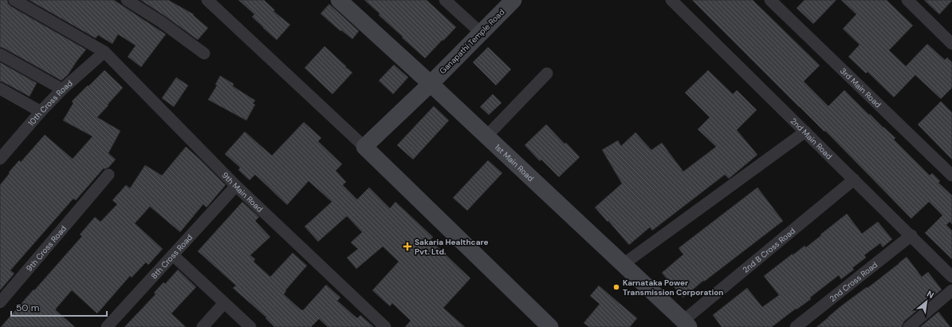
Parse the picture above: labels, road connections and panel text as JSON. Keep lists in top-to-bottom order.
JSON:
{
  "streets": {
    "street": [
      "Ganapathi Temple Road",
      "3rd Main Road",
      "10th Cross Road",
      "2nd Main Road",
      "1st Main Road",
      "9th Main Road",
      "9th Cross Road",
      "2nd B Cross Road",
      "8th Cross Road",
      "2nd Cross Road"
    ]
  },
  "crossings": [
    ["Ganapathi Temple Road", "1st Main Road"],
    ["10th Cross Road", "9th Main Road"],
    ["2nd Main Road", "2nd B Cross Road"],
    ["2nd Main Road", "2nd Cross Road"],
    ["1st Main Road", "2nd B Cross Road"],
    ["9th Main Road", "8th Cross Road"]
  ],
  "places": {
    "health": ["Sakaria Healthcare Pvt. Ltd."],
    "other": ["Karnataka Power Transmission Corporation"]
  },
  "scale_bar": "50 m",
  "north": "top right"
}
